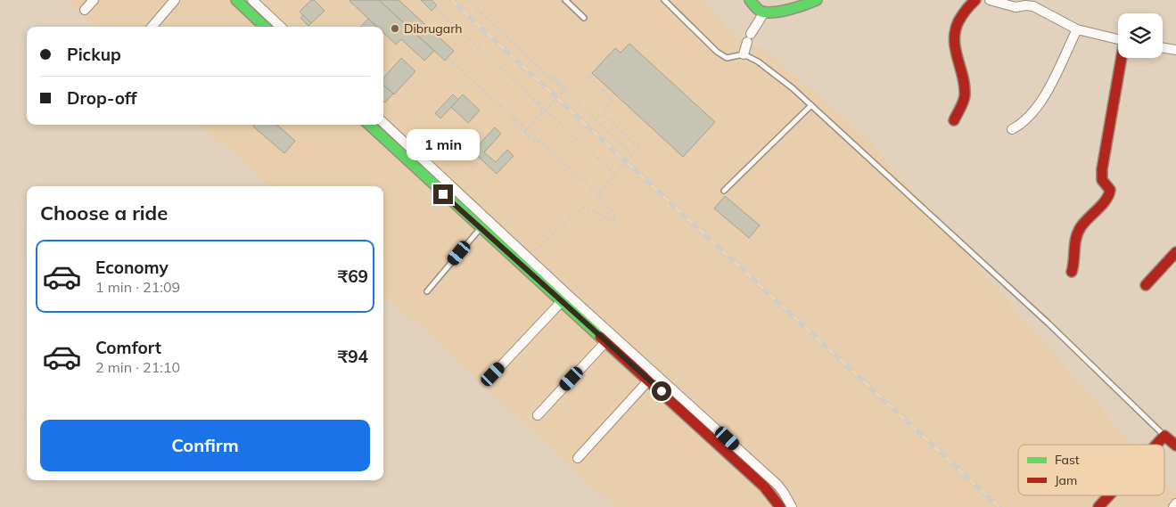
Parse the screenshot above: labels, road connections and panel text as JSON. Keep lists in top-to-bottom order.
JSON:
{
  "places": ["Dibrugarh"],
  "legend": ["Fast", "Jam"],
  "page": {
    "banner": ["Pickup", "Drop-off"],
    "bubble": "1 min",
    "heading": "Choose a ride",
    "list": [
      {
        "name": "Economy",
        "note": "1 min · 21:09",
        "value": "₹69"
      },
      {
        "name": "Comfort",
        "note": "2 min · 21:10",
        "value": "₹94"
      }
    ],
    "buttons": "Confirm"
  }
}
